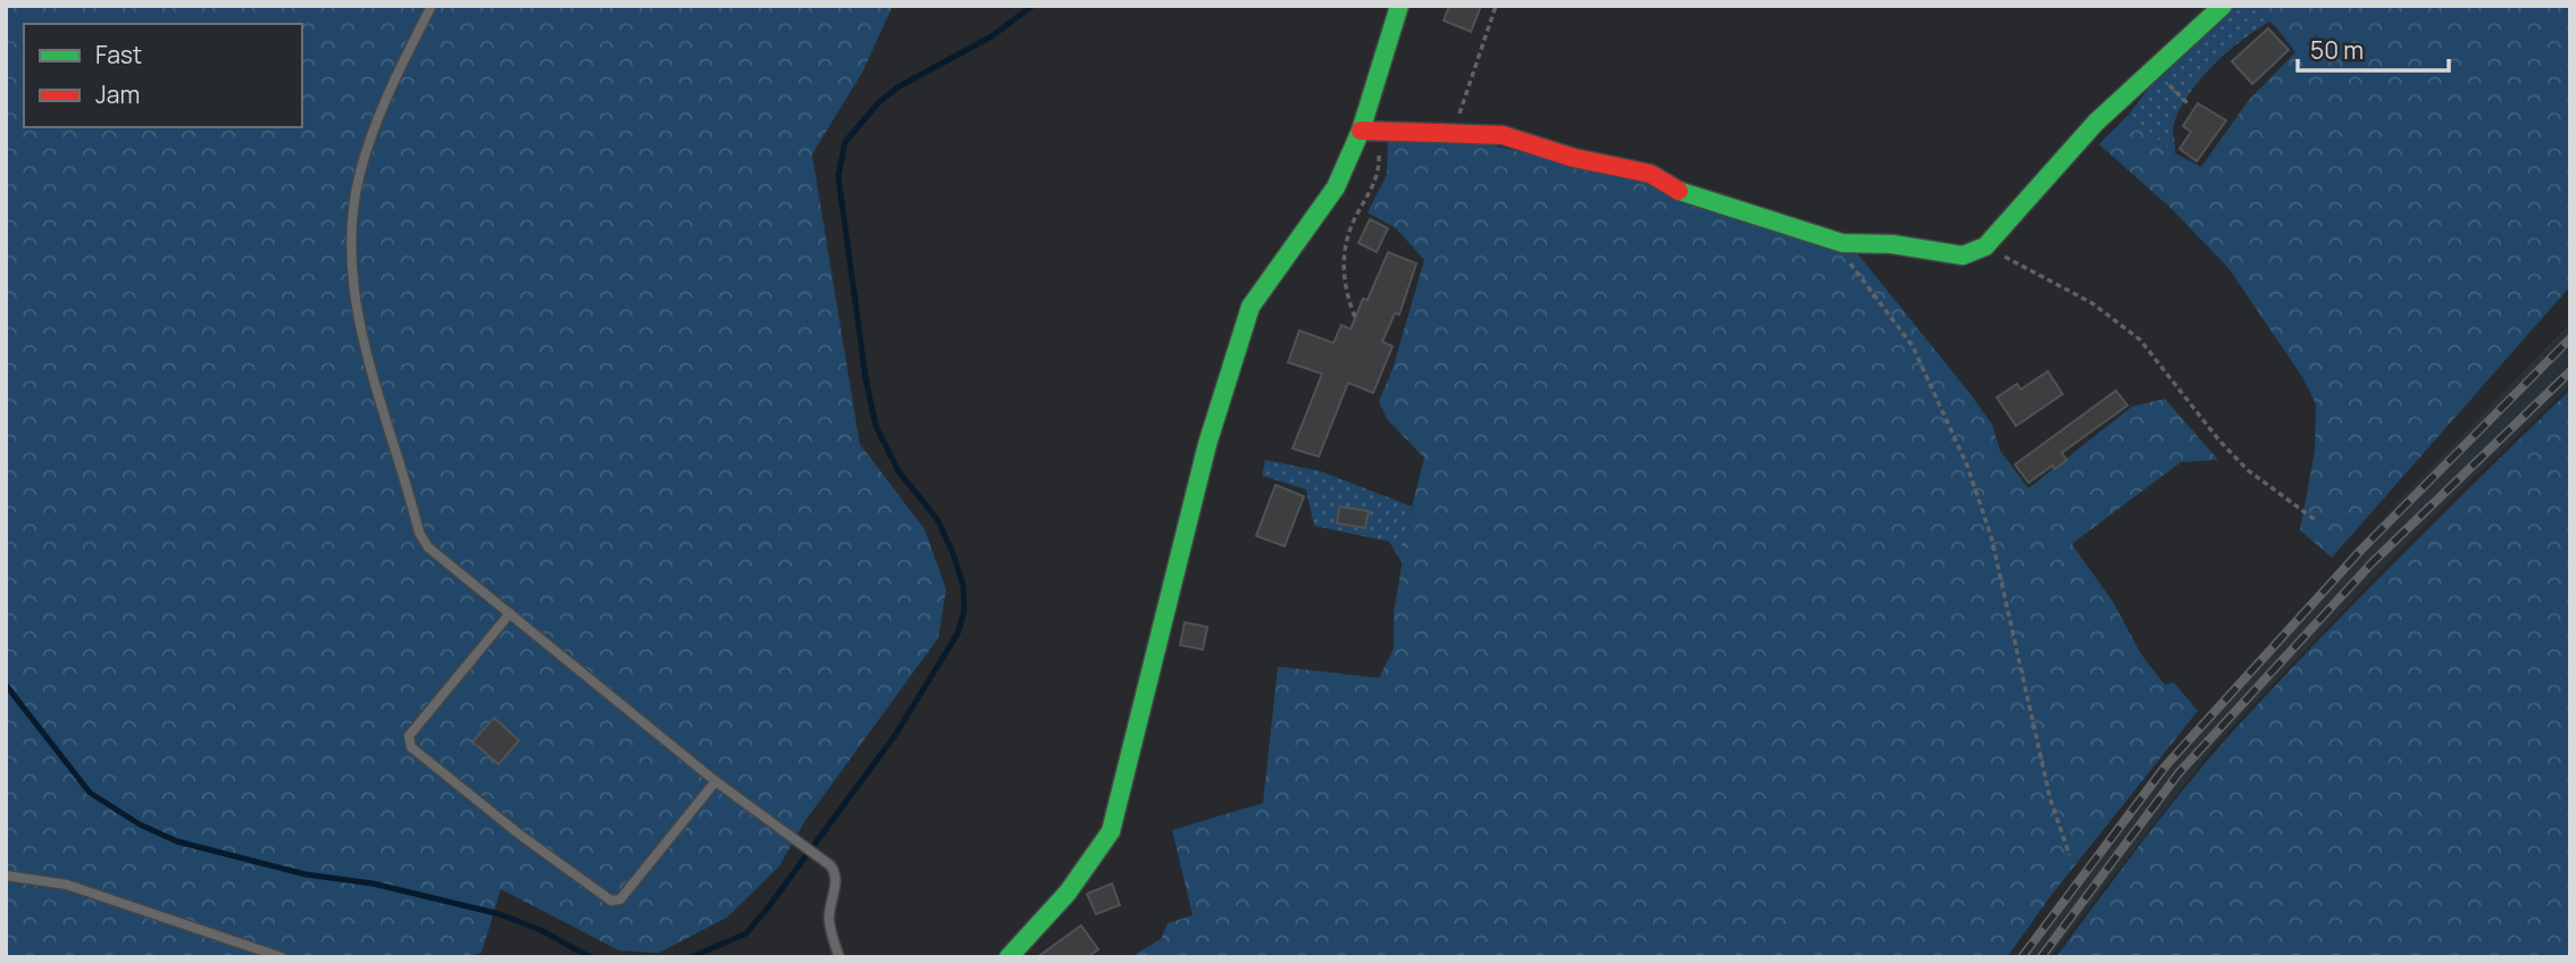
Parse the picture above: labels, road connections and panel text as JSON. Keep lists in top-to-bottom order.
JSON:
{
  "legend": ["Fast", "Jam"],
  "scale_bar": "50 m"
}
